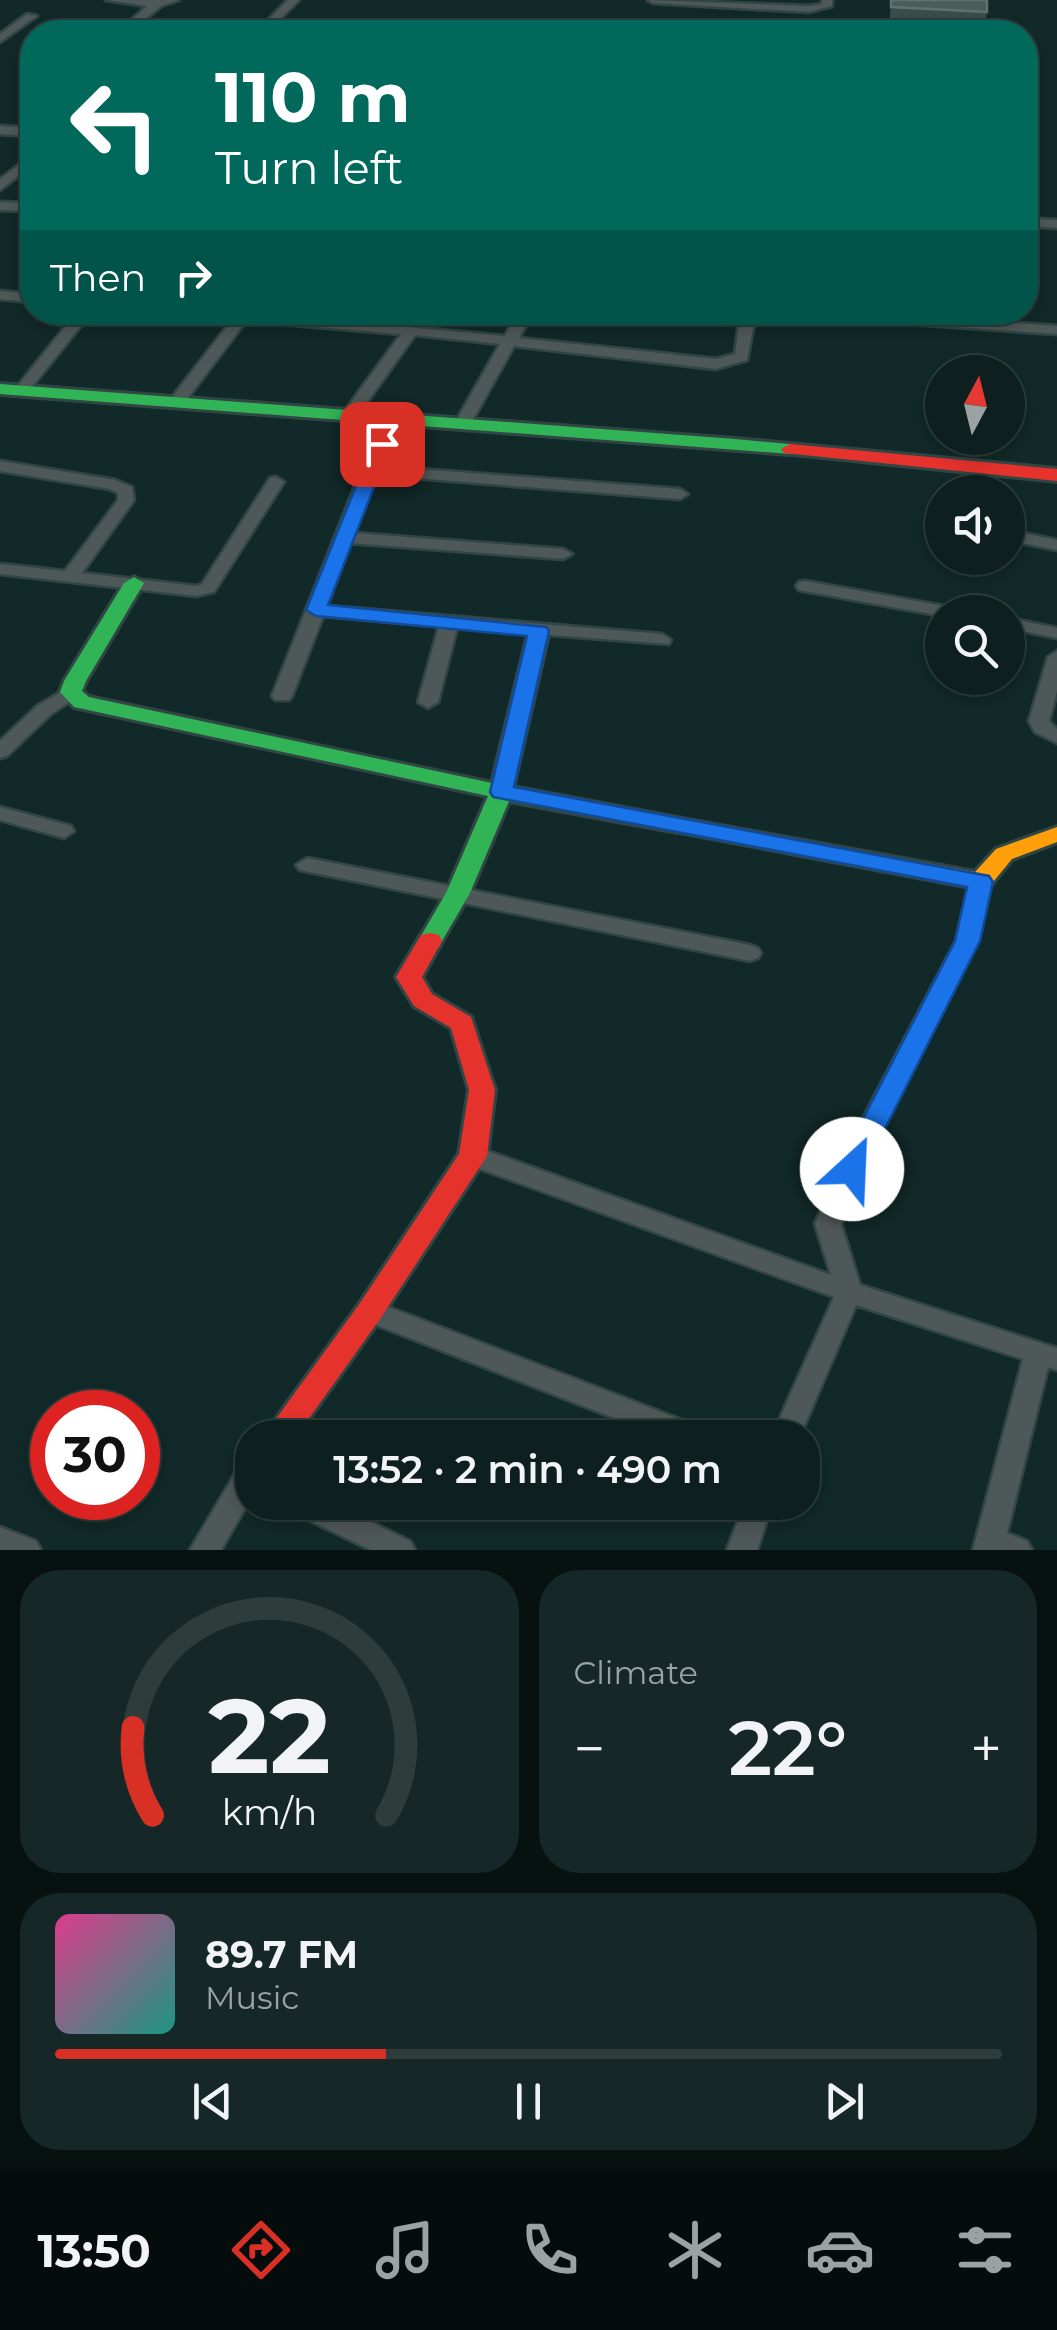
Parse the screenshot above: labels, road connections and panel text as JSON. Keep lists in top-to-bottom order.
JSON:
{
  "north": "top",
  "page": {
    "turn": ["110 m", "Turn left"],
    "then": "Then",
    "limit": "30",
    "trip": "13:52 · 2 min · 490 m",
    "tile": "Climate",
    "heat": ["−", "22°", "+"],
    "song": ["89.7 FM", "Music"],
    "tabs": "13:50",
    "gauge": ["22", "km/h"]
  }
}
